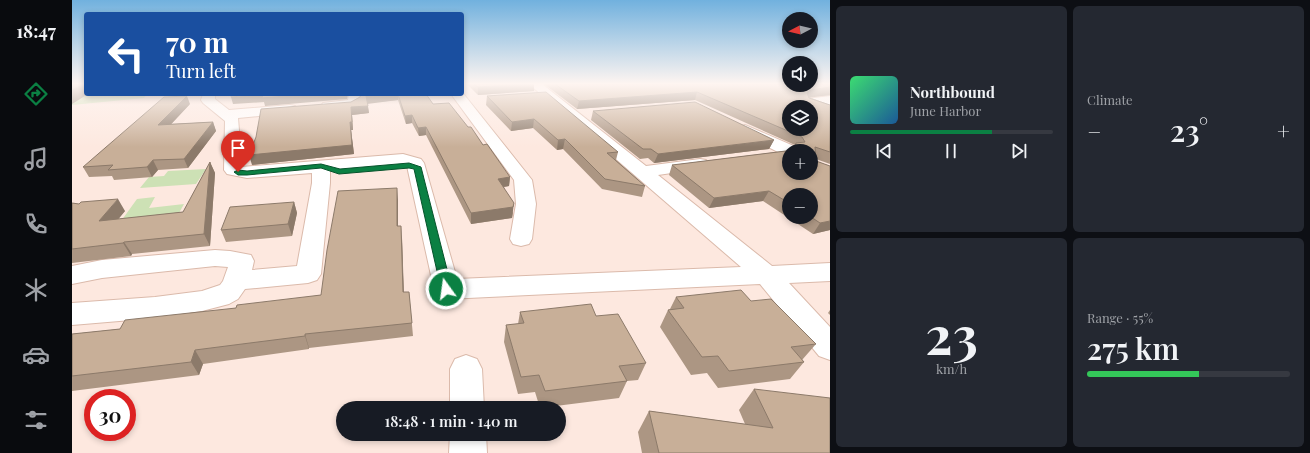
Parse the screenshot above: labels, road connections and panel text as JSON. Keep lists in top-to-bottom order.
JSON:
{
  "north": "left",
  "page": {
    "tabs": "18:47",
    "tile": [
      "Climate",
      ["23", "km/h"],
      ["Range · 55%", "275 km"]
    ],
    "map_buttons": ["+", "−"],
    "turn": ["70 m", "Turn left"],
    "song": ["Northbound", "June Harbor"],
    "heat": ["−", "23°", "+"],
    "limit": "30",
    "trip": "18:48 · 1 min · 140 m"
  }
}
